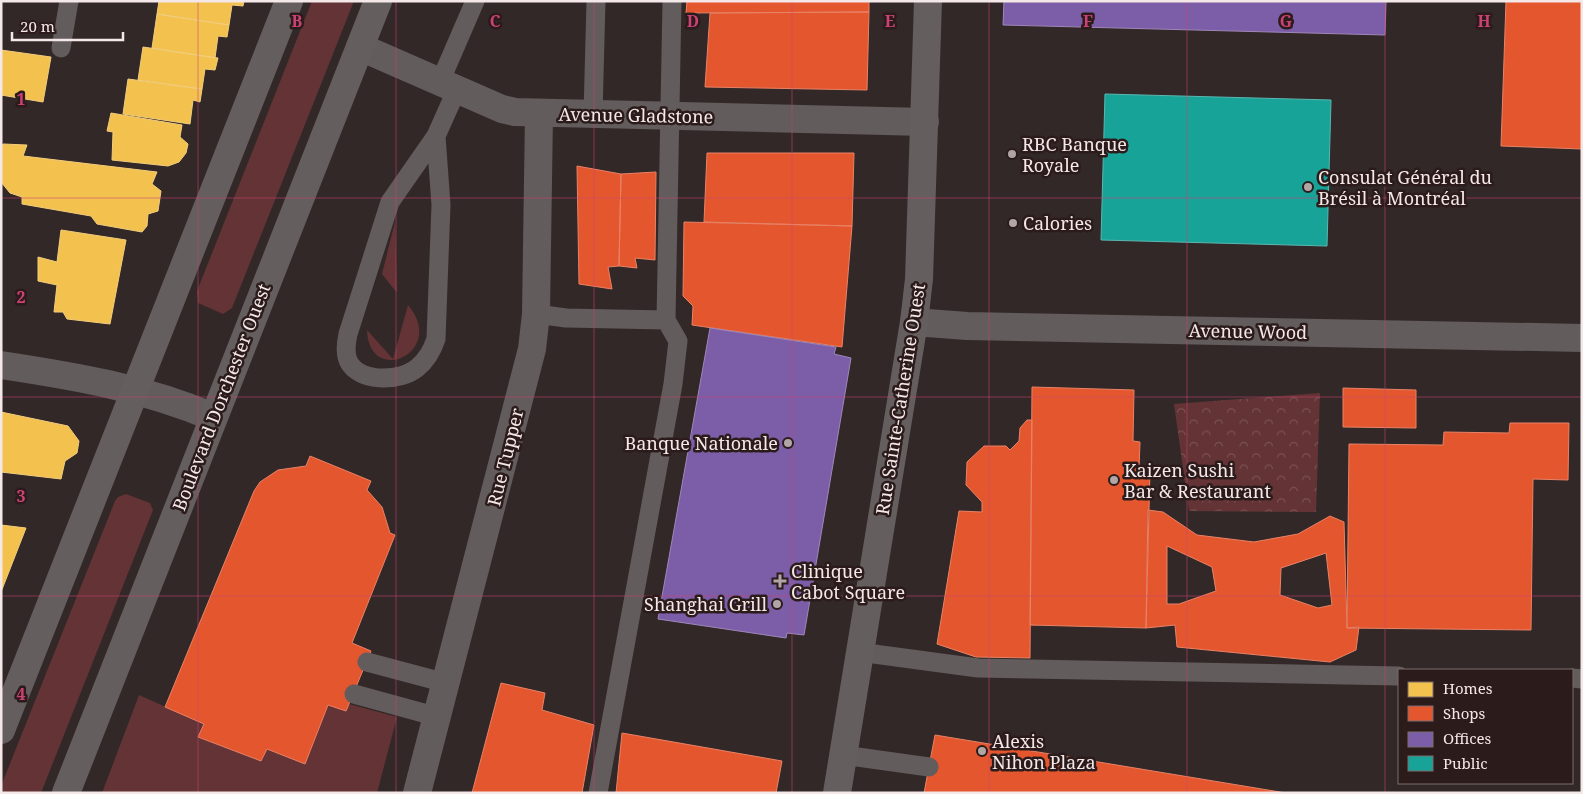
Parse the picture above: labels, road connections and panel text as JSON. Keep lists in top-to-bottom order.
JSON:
{
  "streets": {
    "main road": ["Boulevard Dorchester Ouest", "Rue Sainte-Catherine Ouest"],
    "street": ["Avenue Gladstone", "Avenue Wood", "Rue Tupper"]
  },
  "crossings": [
    ["Avenue Gladstone", "Boulevard Dorchester Ouest"],
    ["Avenue Gladstone", "Rue Sainte-Catherine Ouest"],
    ["Avenue Gladstone", "Rue Tupper"],
    ["Avenue Wood", "Rue Sainte-Catherine Ouest"]
  ],
  "places": {
    "other": [
      "RBC Banque Royale",
      "Consulat Général du Brésil à Montréal",
      "Calories",
      "Banque Nationale",
      "Kaizen Sushi Bar & Restaurant",
      "Shanghai Grill",
      "Alexis Nihon Plaza"
    ],
    "health": ["Clinique Cabot Square"]
  },
  "legend": [
    "Homes",
    "Shops",
    "Offices",
    "Public"
  ],
  "scale_bar": "20 m",
  "grid": {
    "columns": [
      "B",
      "C",
      "D",
      "E",
      "F",
      "G",
      "H"
    ],
    "rows": [
      "1",
      "2",
      "3",
      "4"
    ]
  }
}
